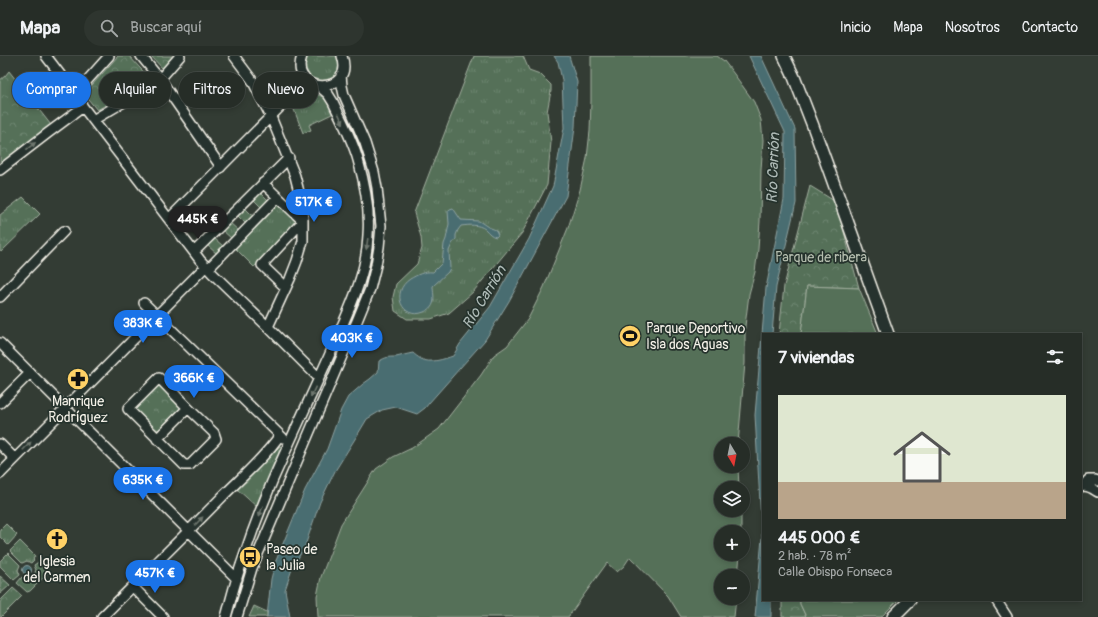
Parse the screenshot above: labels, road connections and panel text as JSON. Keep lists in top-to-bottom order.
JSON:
{
  "water": ["Río Carrión"],
  "parks": ["Parque de ribera"],
  "places": {
    "sports": ["Parque Deportivo Isla dos Aguas"],
    "pharmacy": ["Manrique Rodríguez"],
    "church": ["Iglesia del Carmen"],
    "bus stop": ["Paseo de la Julia"]
  },
  "north": "bottom",
  "page": {
    "header": "Mapa",
    "search": "Buscar aquí",
    "nav": [
      "Inicio",
      "Mapa",
      "Nosotros",
      "Contacto"
    ],
    "chip": [
      "Comprar",
      "Alquilar",
      "Filtros",
      "Nuevo"
    ],
    "price": [
      "517K €",
      "445K €",
      "383K €",
      "403K €",
      "366K €",
      "635K €",
      "457K €"
    ],
    "heading": "7 viviendas",
    "list": [
      {
        "name": "445 000 €",
        "note": "2 hab. · 78 m² · Calle Obispo Fonseca"
      }
    ],
    "map_buttons": ["+", "−"]
  }
}
